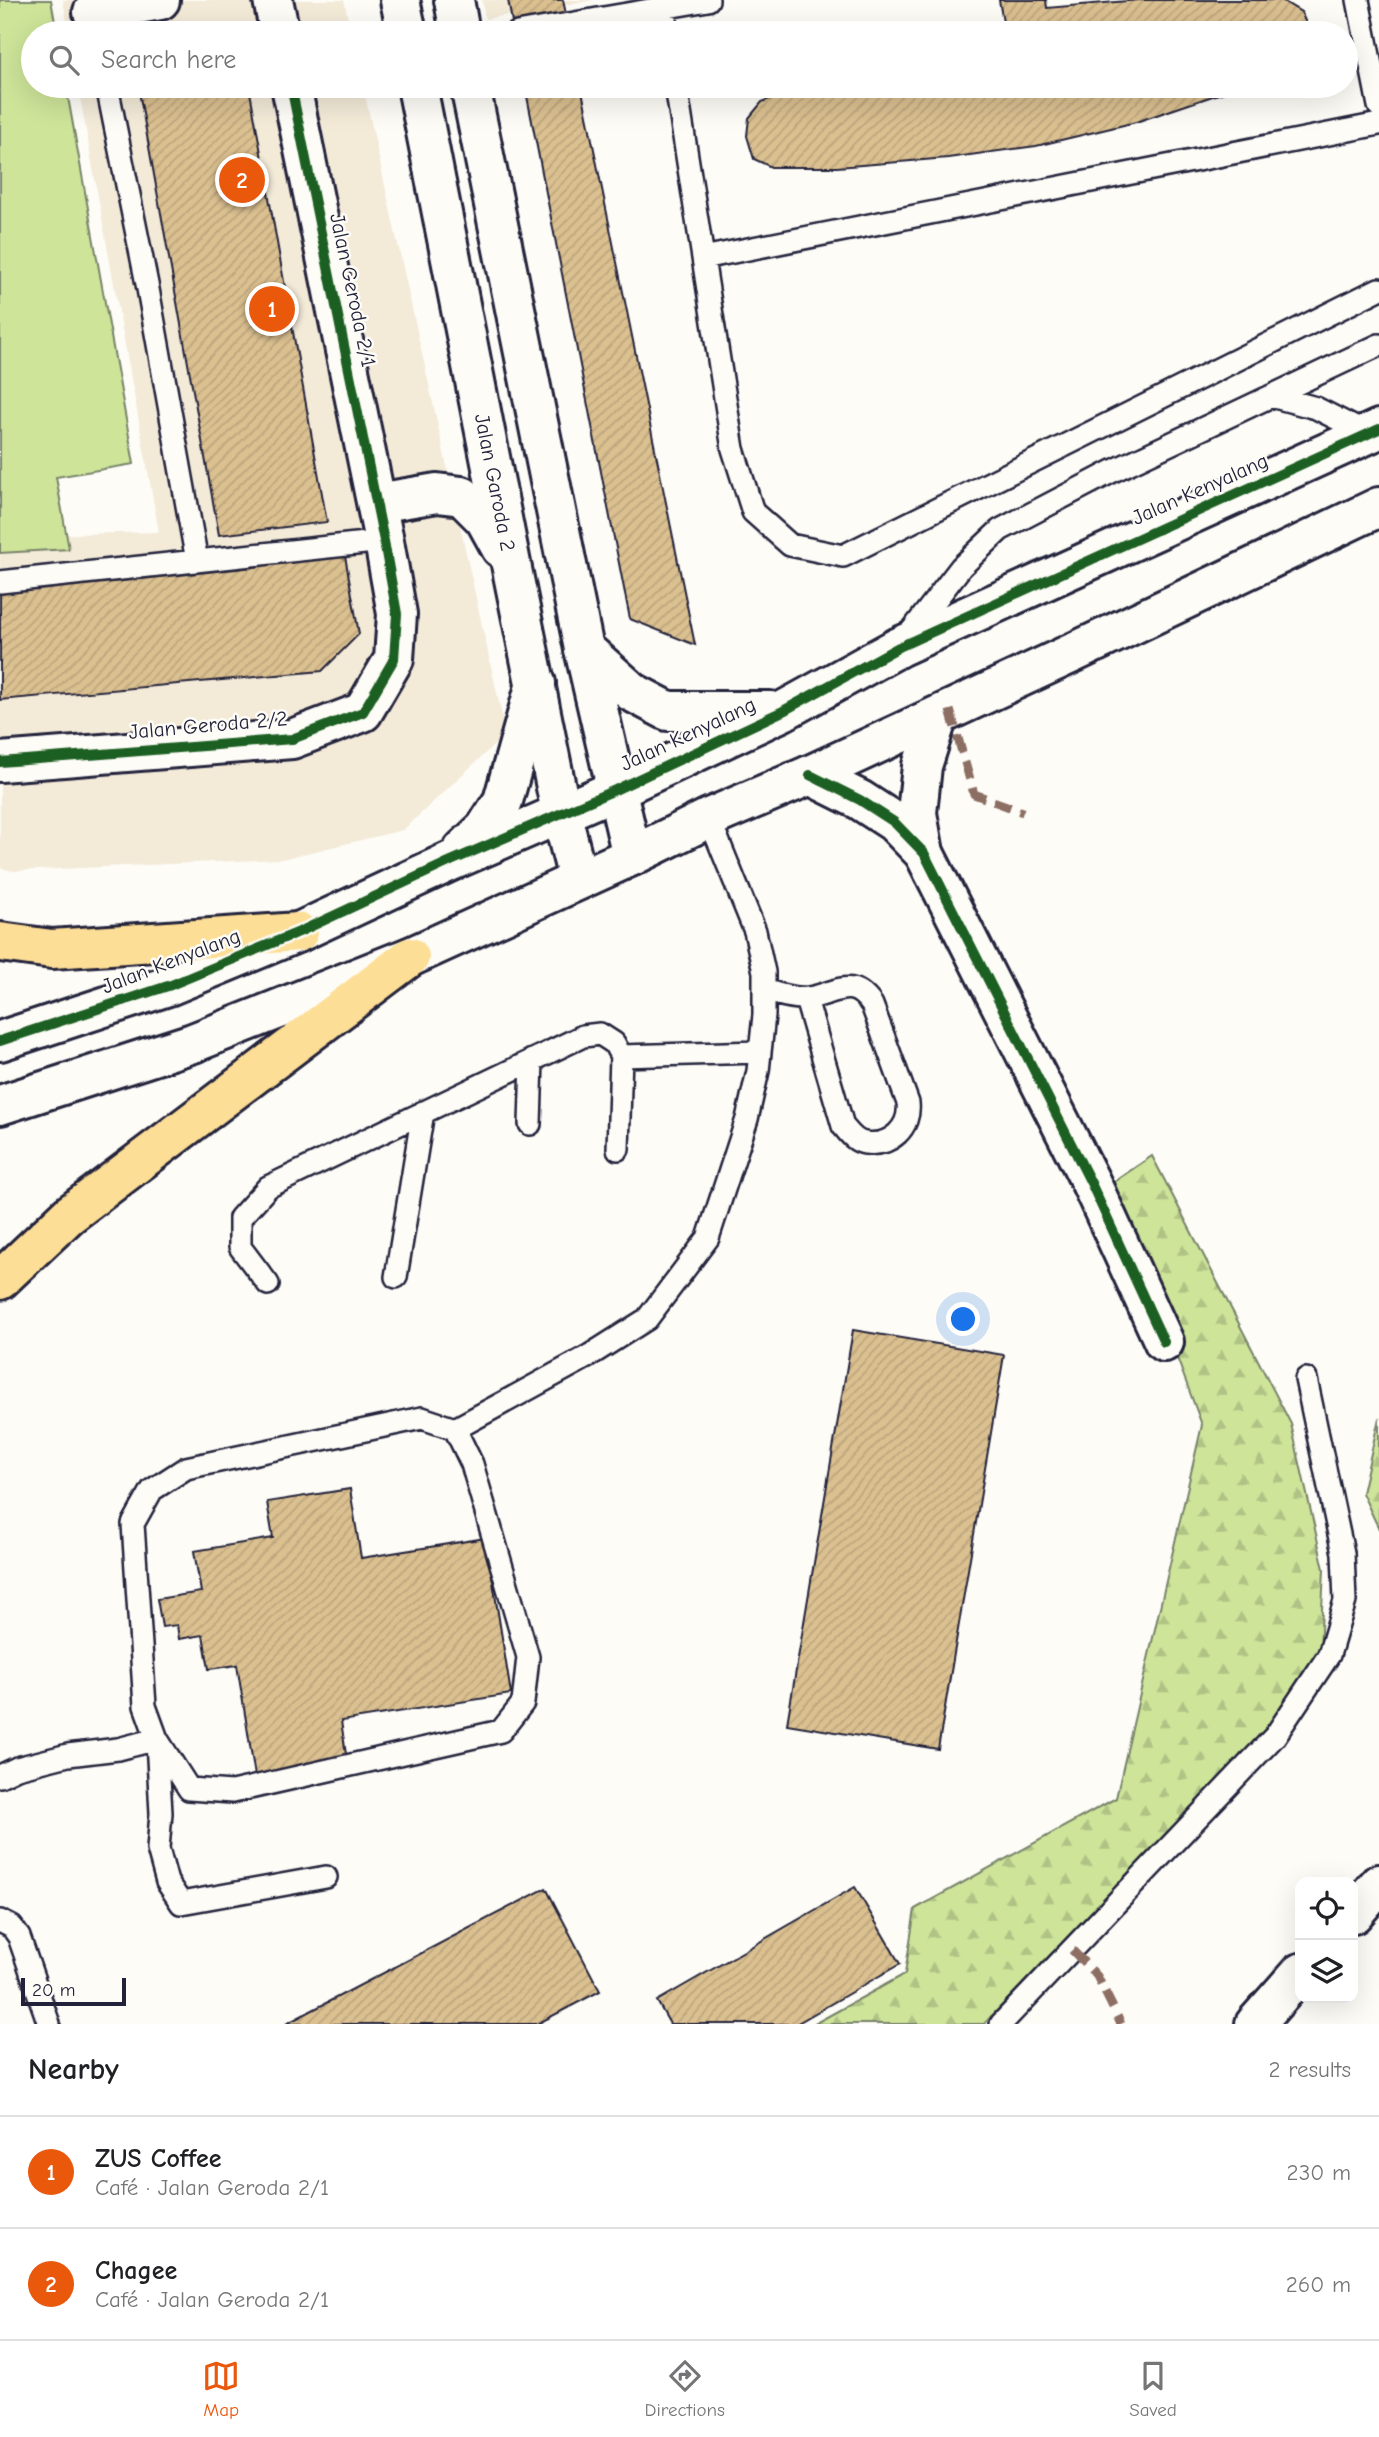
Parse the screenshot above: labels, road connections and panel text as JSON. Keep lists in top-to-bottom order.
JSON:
{
  "streets": {
    "street": [
      "Jalan Geroda 2/1",
      "Jalan Garoda 2",
      "Jalan Kenyalang",
      "Jalan Geroda 2/2"
    ]
  },
  "crossings": [
    ["Jalan Geroda 2/1", "Jalan Geroda 2/2"],
    ["Jalan Garoda 2", "Jalan Kenyalang"]
  ],
  "scale_bar": "20 m",
  "page": {
    "search": "Search here",
    "pins": ["2", "1"],
    "scale": "20 m",
    "heading": ["Nearby", "2 results"],
    "list": [
      {
        "mark": "1",
        "name": "ZUS Coffee",
        "note": "Café · Jalan Geroda 2/1",
        "value": "230 m"
      },
      {
        "mark": "2",
        "name": "Chagee",
        "note": "Café · Jalan Geroda 2/1",
        "value": "260 m"
      }
    ],
    "nav": ["Map", "Directions", "Saved"]
  }
}
